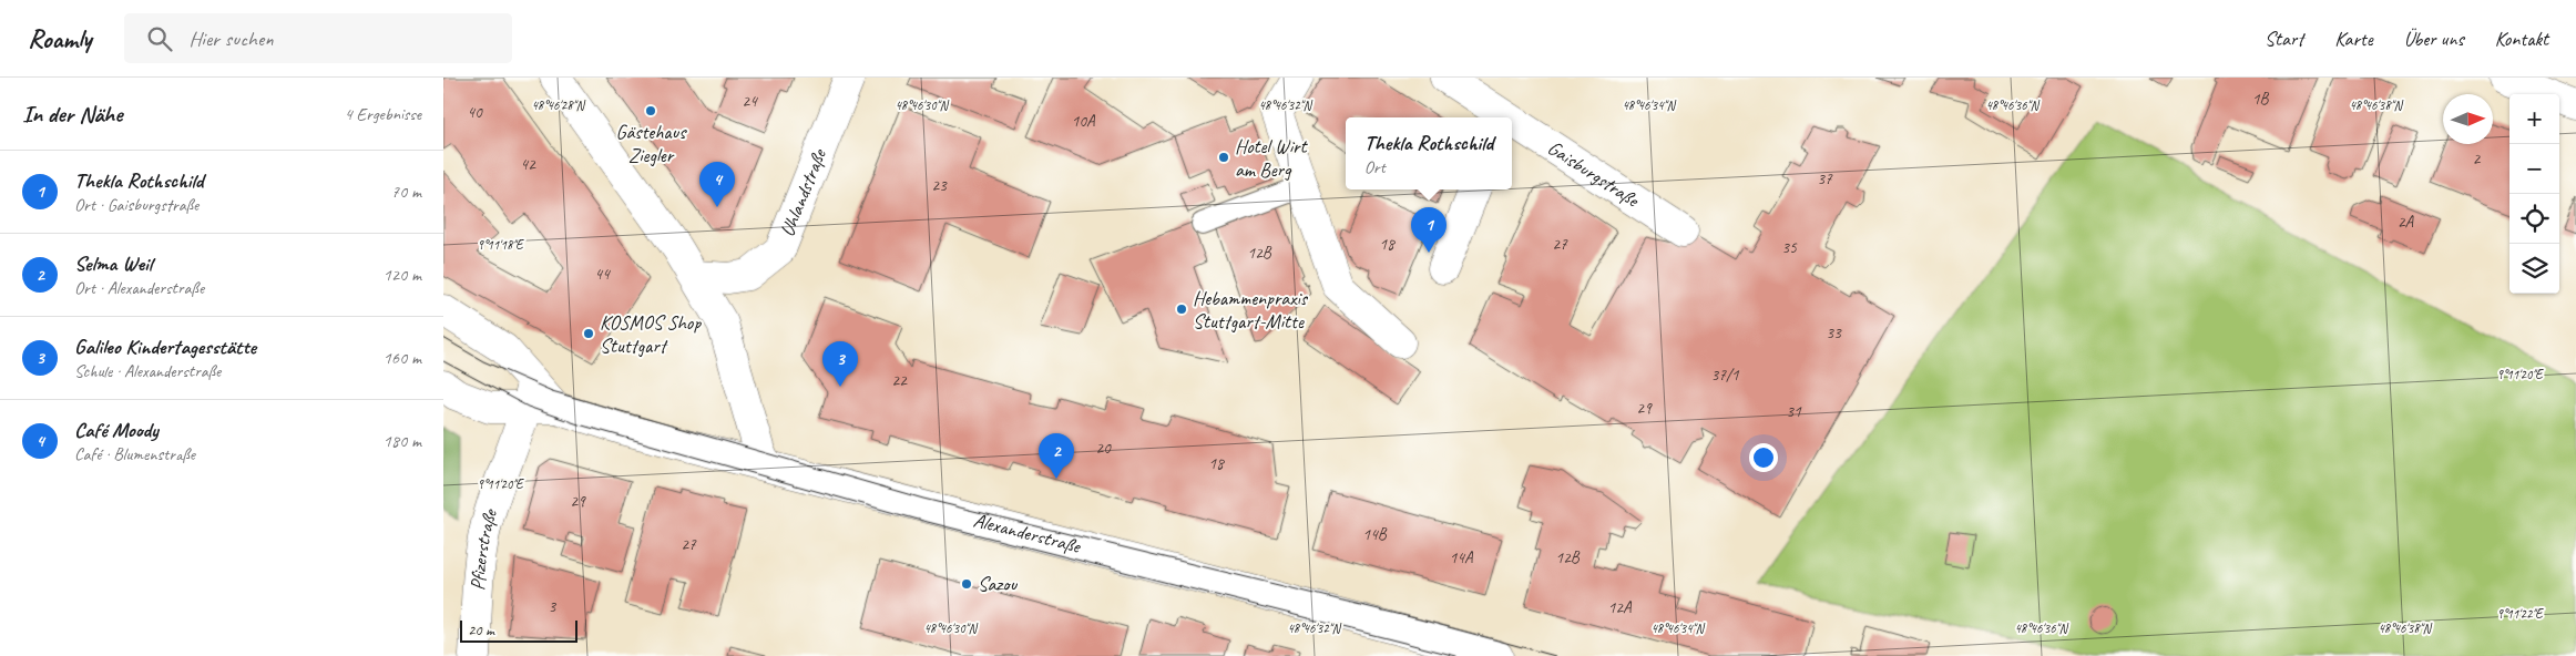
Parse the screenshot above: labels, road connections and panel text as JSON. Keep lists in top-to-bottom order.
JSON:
{
  "streets": {
    "street": [
      "Gaisburgstraße",
      "Uhlandstraße",
      "Alexanderstraße",
      "Pfizerstraße"
    ]
  },
  "crossings": [
    ["Alexanderstraße", "Pfizerstraße"]
  ],
  "places": [
    "Gästehaus Ziegler",
    "Hotel Wirt am Berg",
    "Hebammenpraxis Stuttgart-Mitte",
    "KOSMOS Shop Stuttgart",
    "Sazou"
  ],
  "house_numbers": [
    "1B",
    "24",
    "40",
    "10A",
    "2",
    "42",
    "37",
    "23",
    "2A",
    "18",
    "27",
    "35",
    "12B",
    "44",
    "33",
    "37/1",
    "22",
    "29",
    "31",
    "20",
    "18",
    "29",
    "14B",
    "27",
    "14A",
    "12B",
    "3",
    "12A"
  ],
  "scale_bar": "20 m",
  "north": "right",
  "page": {
    "header": "Roamly",
    "search": "Hier suchen",
    "nav": [
      "Start",
      "Karte",
      "Über uns",
      "Kontakt"
    ],
    "heading": ["In der Nähe", "4 Ergebnisse"],
    "map_buttons": ["+", "−"],
    "popup": ["Thekla Rothschild", "Ort"],
    "list": [
      {
        "mark": "1",
        "name": "Thekla Rothschild",
        "note": "Ort · Gaisburgstraße",
        "value": "70 m"
      },
      {
        "mark": "2",
        "name": "Selma Weil",
        "note": "Ort · Alexanderstraße",
        "value": "120 m"
      },
      {
        "mark": "3",
        "name": "Galileo Kindertagesstätte",
        "note": "Schule · Alexanderstraße",
        "value": "160 m"
      },
      {
        "mark": "4",
        "name": "Café Moody",
        "note": "Café · Blumenstraße",
        "value": "180 m"
      }
    ],
    "pins": [
      "4",
      "1",
      "3",
      "2"
    ],
    "scale": "20 m"
  },
  "coordinates": [
    "48°46'28\"N",
    "48°46'30\"N",
    "48°46'32\"N",
    "48°46'34\"N",
    "48°46'36\"N",
    "48°46'38\"N",
    "9°11'18\"E",
    "9°11'20\"E",
    "9°11'22\"E"
  ]
}
